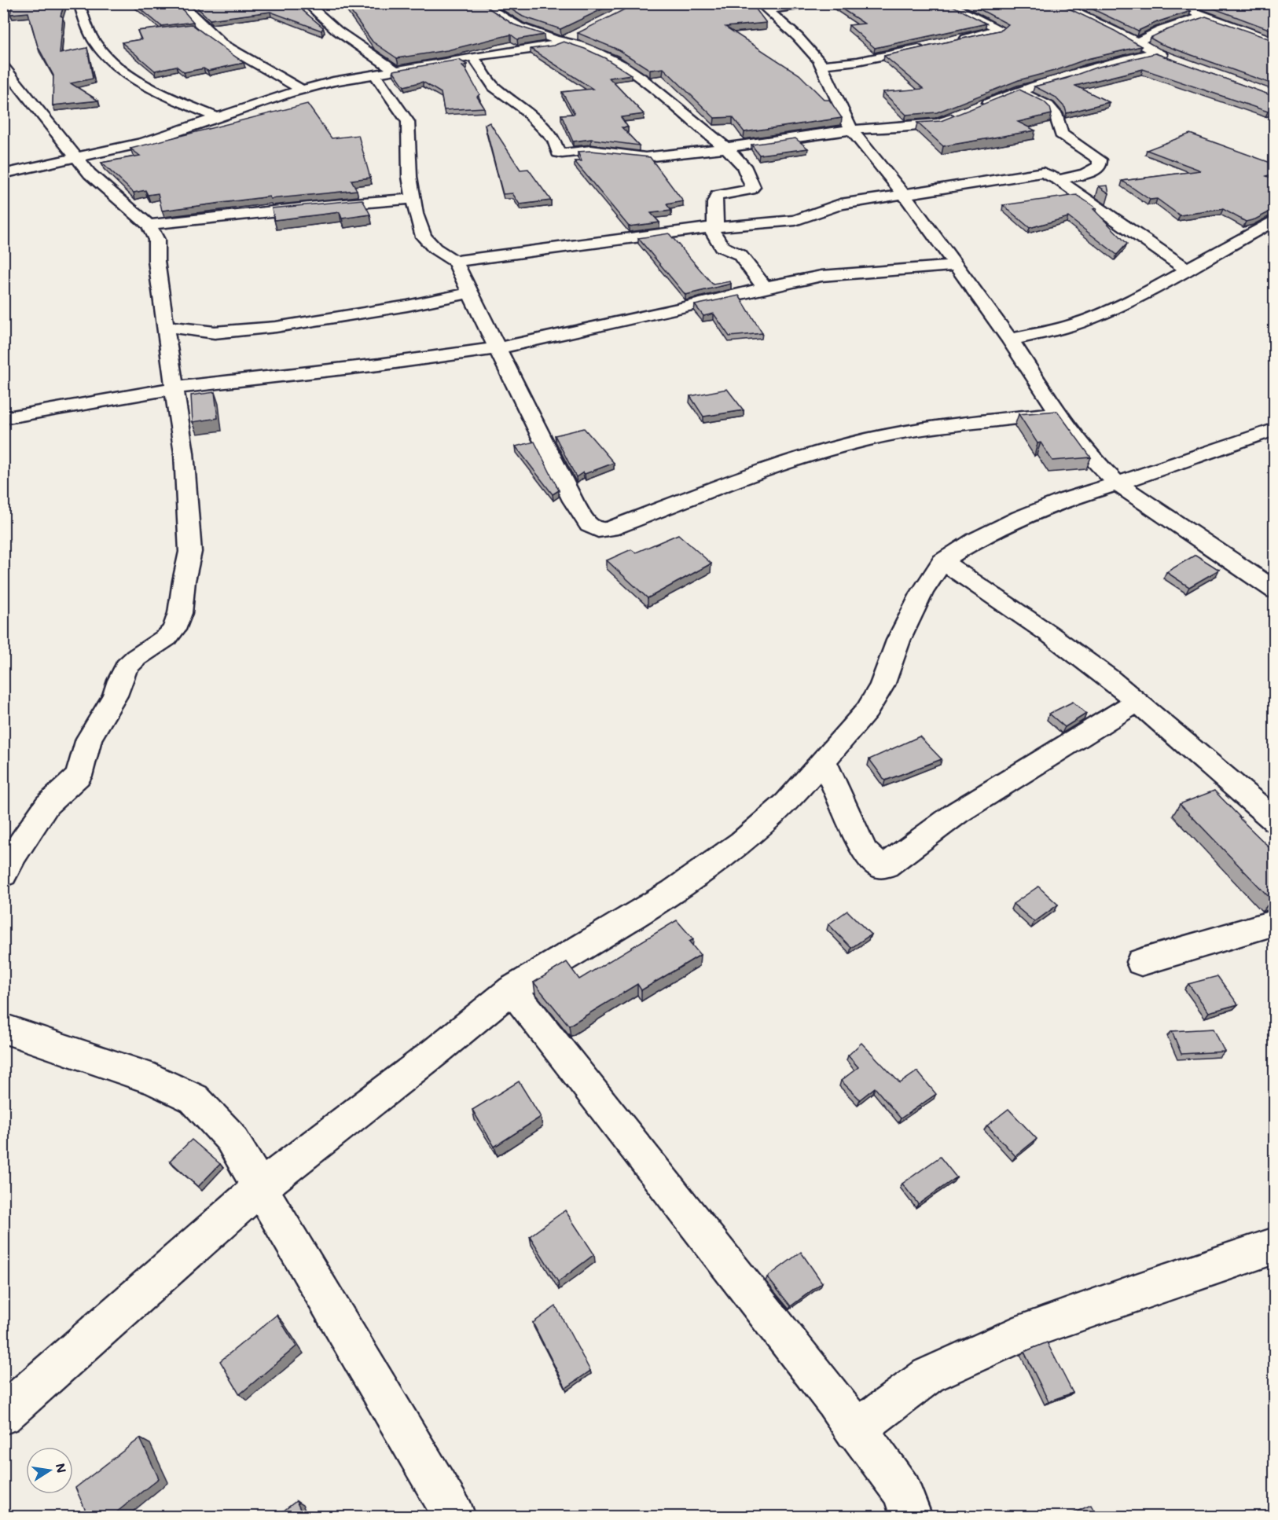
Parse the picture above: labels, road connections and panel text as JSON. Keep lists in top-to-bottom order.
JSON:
{
  "north": "right"
}
